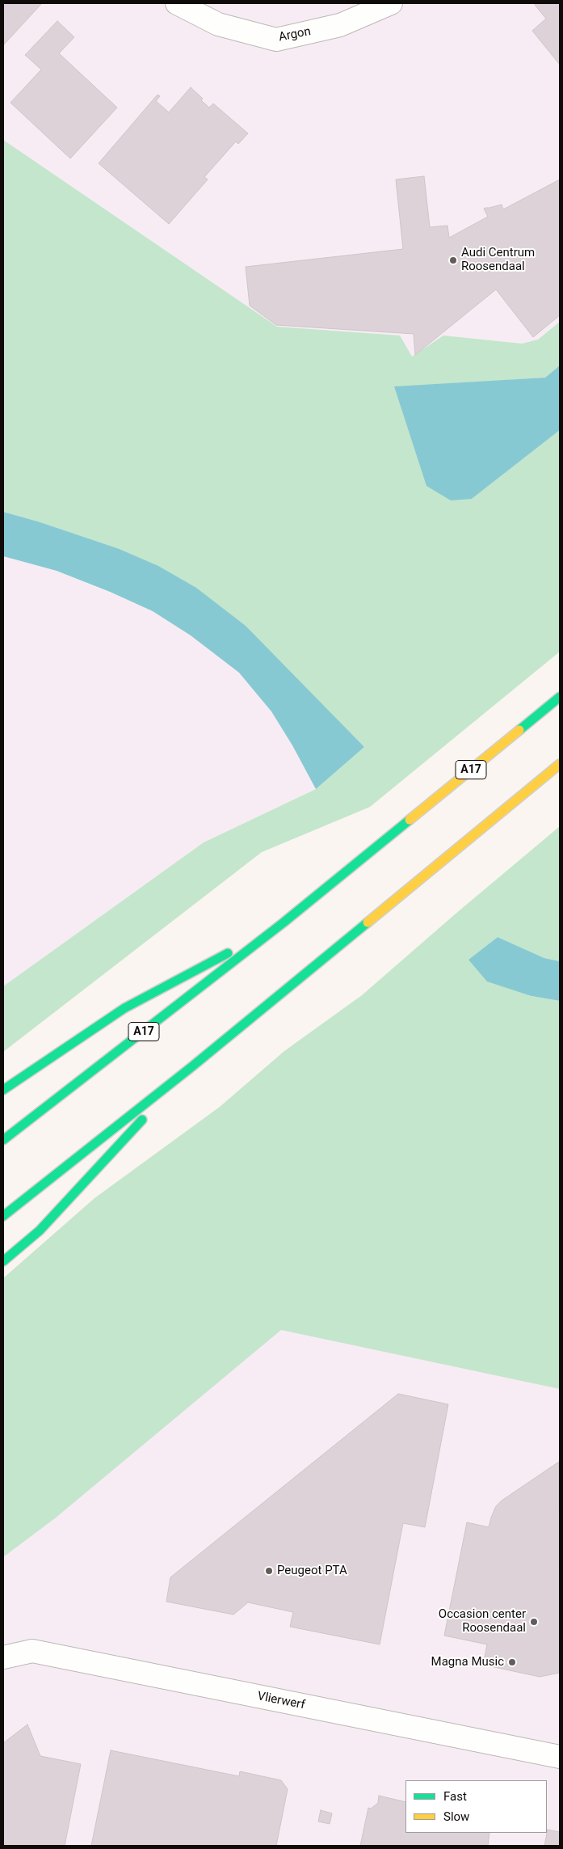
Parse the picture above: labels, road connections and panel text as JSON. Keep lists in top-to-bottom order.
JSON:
{
  "streets": {
    "highway": ["A17"],
    "street": ["Argon", "Vlierwerf"]
  },
  "places": [
    "Audi Centrum Roosendaal",
    "Peugeot PTA",
    "Occasion center Roosendaal",
    "Magna Music"
  ],
  "legend": ["Fast", "Slow"]
}
